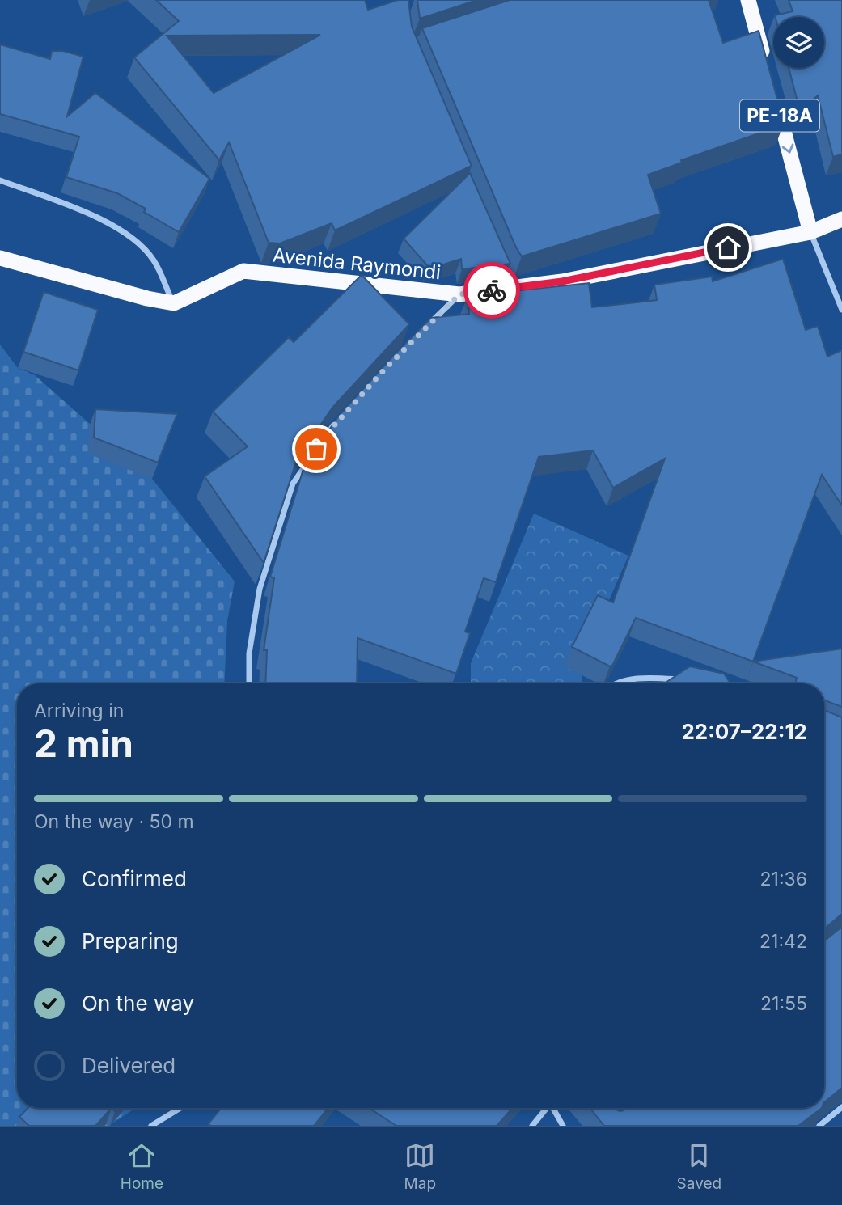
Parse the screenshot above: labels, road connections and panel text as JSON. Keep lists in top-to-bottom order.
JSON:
{
  "streets": {
    "highway": ["PE-18A", "Avenida Raymondi"]
  },
  "crossings": [
    ["PE-18A", "Avenida Raymondi"]
  ],
  "page": {
    "heading": ["2 min", "Arriving in", "22:07–22:12"],
    "bar": "On the way · 50 m",
    "list": [
      ["Confirmed", "21:36"],
      ["Preparing", "21:42"],
      ["On the way", "21:55"],
      "Delivered"
    ],
    "tabs": ["Home", "Map", "Saved"]
  }
}
